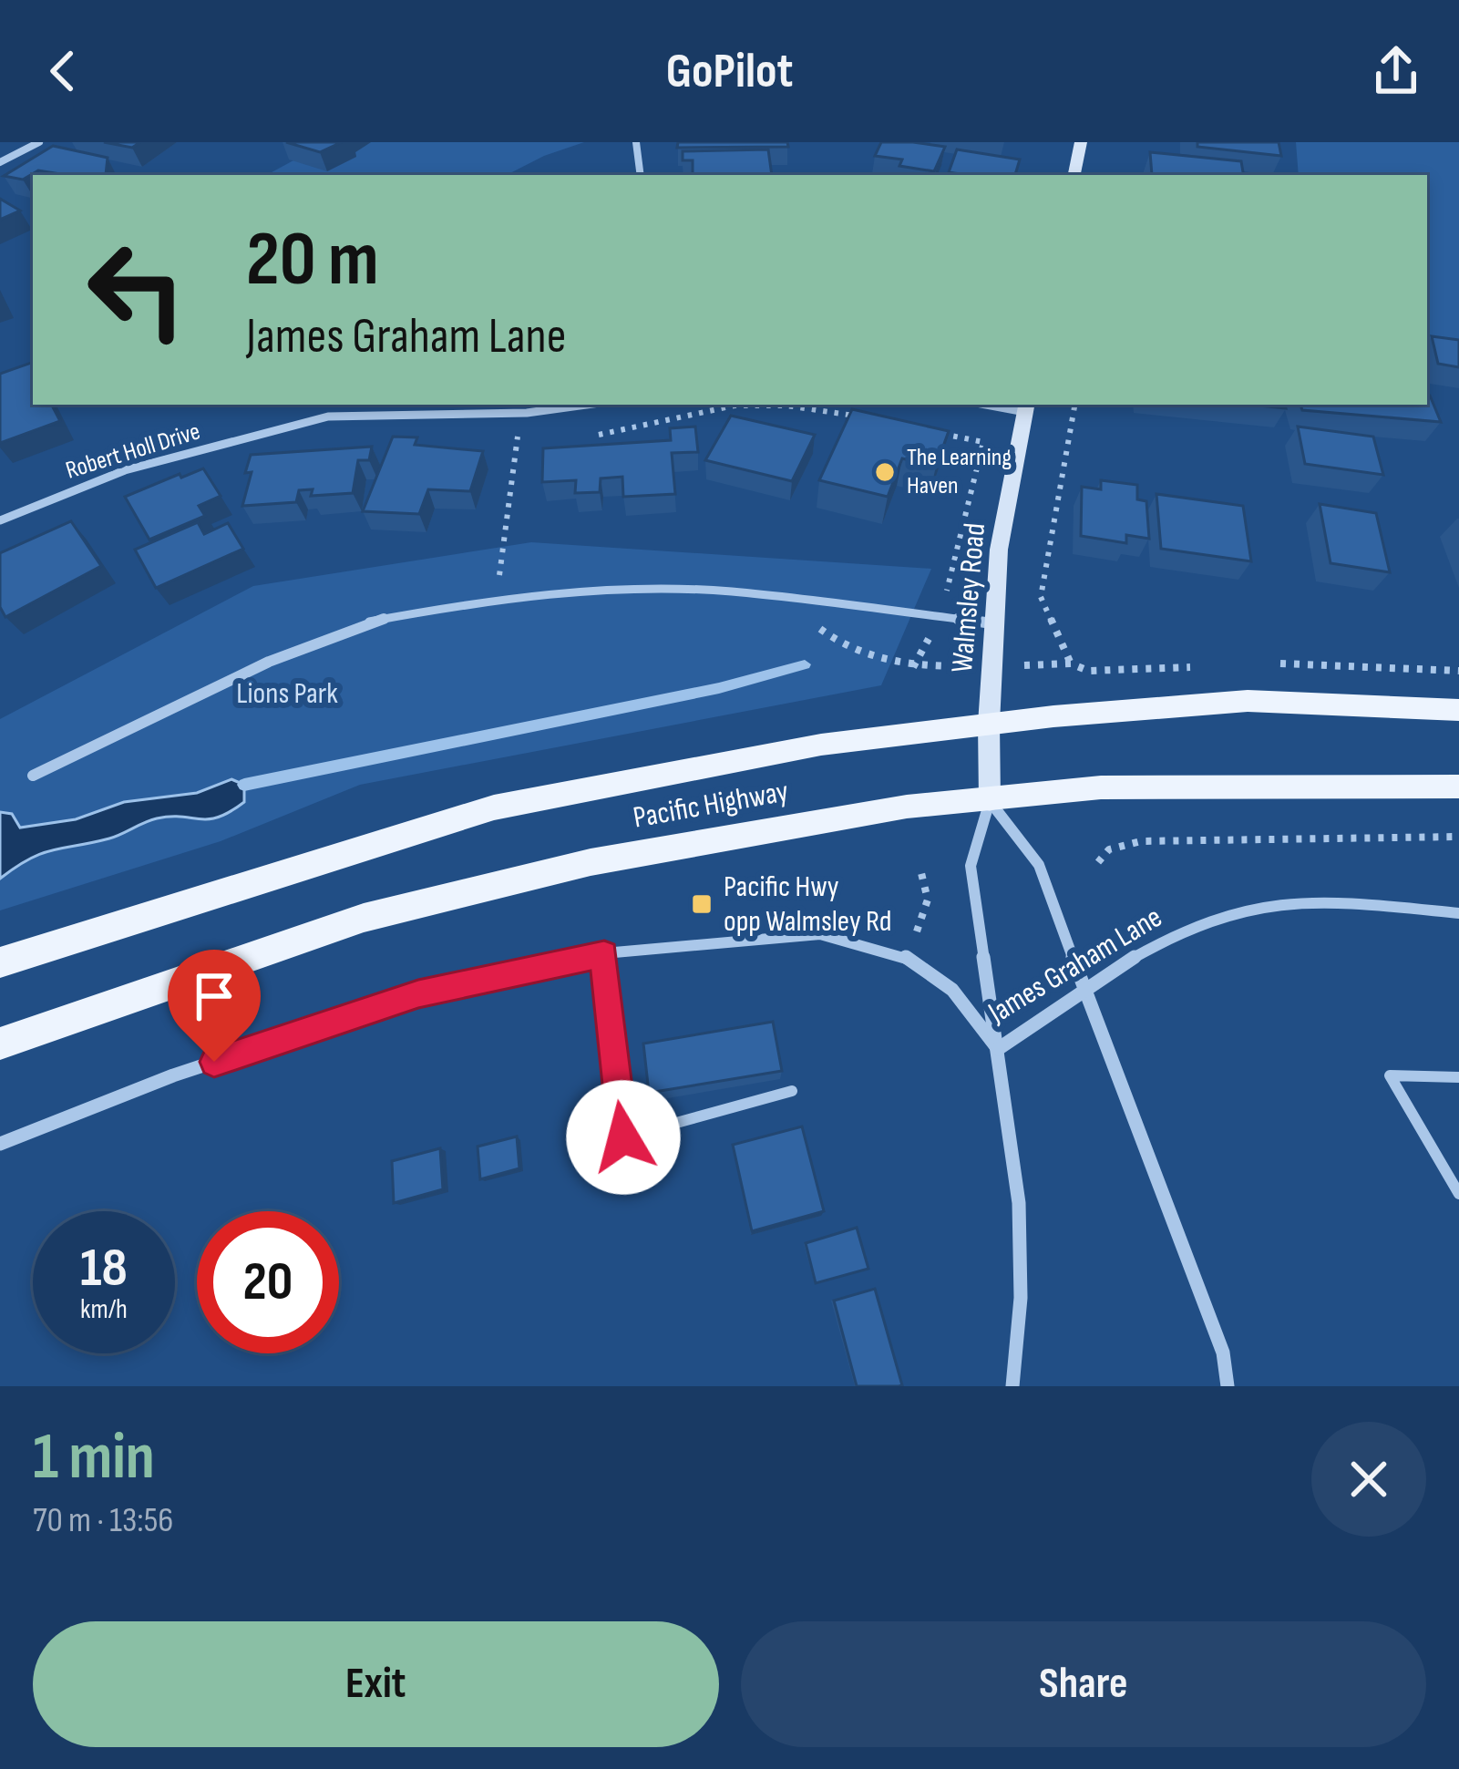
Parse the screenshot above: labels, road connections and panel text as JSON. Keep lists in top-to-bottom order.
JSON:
{
  "streets": {
    "main road": ["Pacific Highway"],
    "street": ["Robert Holl Drive", "Walmsley Road", "James Graham Lane"]
  },
  "crossings": [
    ["Walmsley Road", "Pacific Highway"]
  ],
  "parks": ["Lions Park"],
  "places": {
    "other": ["The Learning Haven"],
    "transit": ["Pacific Hwy opp Walmsley Rd"]
  },
  "page": {
    "header": "GoPilot",
    "turn": ["20 m", "James Graham Lane"],
    "speed": "18 km/h",
    "limit": "20",
    "heading": ["1 min", "70 m · 13:56"],
    "buttons": ["Exit", "Share"]
  }
}
